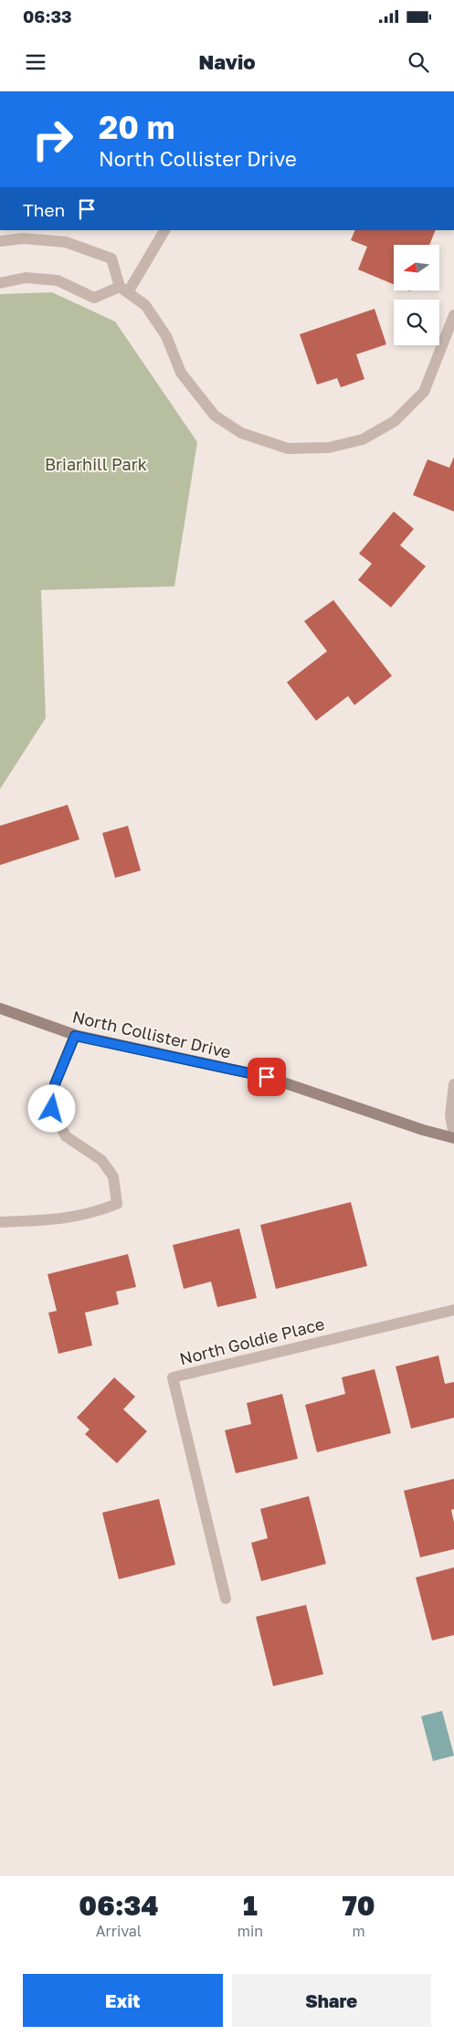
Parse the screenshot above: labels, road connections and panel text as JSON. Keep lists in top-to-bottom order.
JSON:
{
  "streets": {
    "street": ["North Collister Drive", "North Goldie Place"]
  },
  "parks": ["Briarhill Park"],
  "north": "left",
  "page": {
    "status": "06:33",
    "header": "Navio",
    "turn": ["20 m", "North Collister Drive"],
    "then": "Then",
    "eta": [
      "06:34",
      "Arrival",
      "1",
      "min",
      "70",
      "m"
    ],
    "buttons": ["Exit", "Share"]
  }
}
